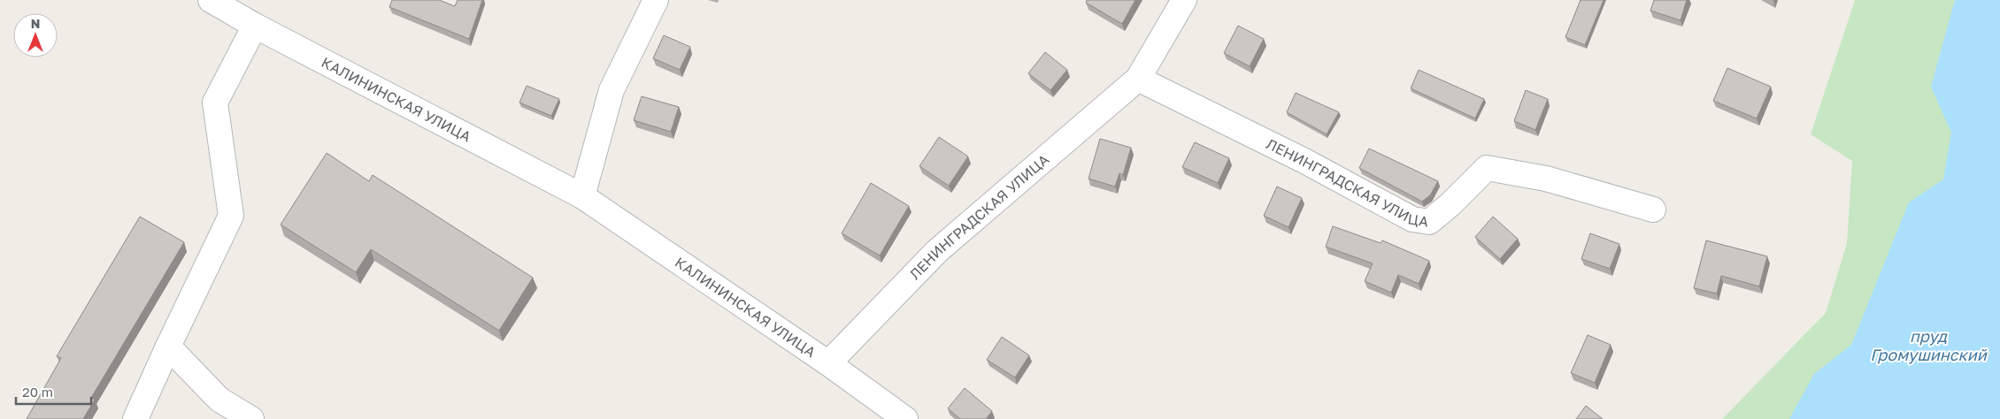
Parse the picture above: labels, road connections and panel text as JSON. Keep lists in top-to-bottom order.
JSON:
{
  "streets": {
    "street": ["КАЛИНИНСКАЯ УЛИЦА", "ЛЕНИНГРАДСКАЯ УЛИЦА"]
  },
  "crossings": [
    ["КАЛИНИНСКАЯ УЛИЦА", "ЛЕНИНГРАДСКАЯ УЛИЦА"]
  ],
  "water": ["пруд Громушинский"],
  "scale_bar": "20 m",
  "north": "top"
}
